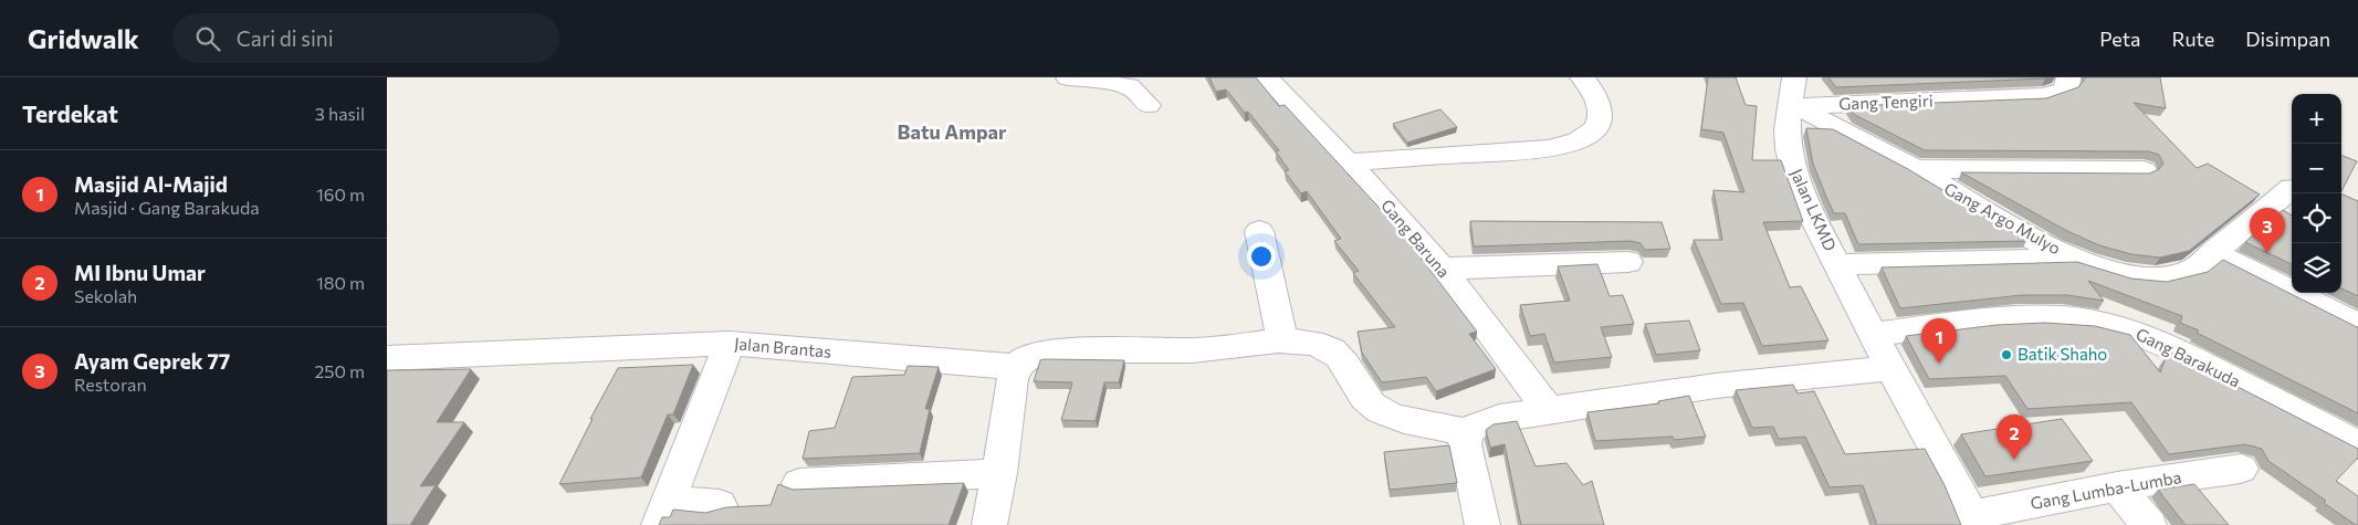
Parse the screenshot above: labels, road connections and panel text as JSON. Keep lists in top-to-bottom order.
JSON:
{
  "streets": {
    "street": [
      "Gang Tengiri",
      "Jalan LKMD",
      "Gang Argo Mulyo",
      "Gang Baruna",
      "Jalan Brantas",
      "Gang Barakuda",
      "Gang Lumba-Lumba"
    ]
  },
  "crossings": [
    ["Gang Tengiri", "Jalan LKMD"],
    ["Gang Tengiri", "Gang Argo Mulyo"],
    ["Jalan LKMD", "Gang Argo Mulyo"],
    ["Jalan LKMD", "Gang Barakuda"],
    ["Jalan LKMD", "Gang Lumba-Lumba"]
  ],
  "districts": ["Batu Ampar"],
  "places": ["Batik Shaho"],
  "page": {
    "header": "Gridwalk",
    "search": "Cari di sini",
    "nav": ["Peta", "Rute", "Disimpan"],
    "heading": ["Terdekat", "3 hasil"],
    "map_buttons": ["+", "−"],
    "list": [
      {
        "mark": "1",
        "name": "Masjid Al-Majid",
        "note": "Masjid · Gang Barakuda",
        "value": "160 m"
      },
      {
        "mark": "2",
        "name": "MI Ibnu Umar",
        "note": "Sekolah",
        "value": "180 m"
      },
      {
        "mark": "3",
        "name": "Ayam Geprek 77",
        "note": "Restoran",
        "value": "250 m"
      }
    ],
    "pins": ["3", "1", "2"]
  }
}
